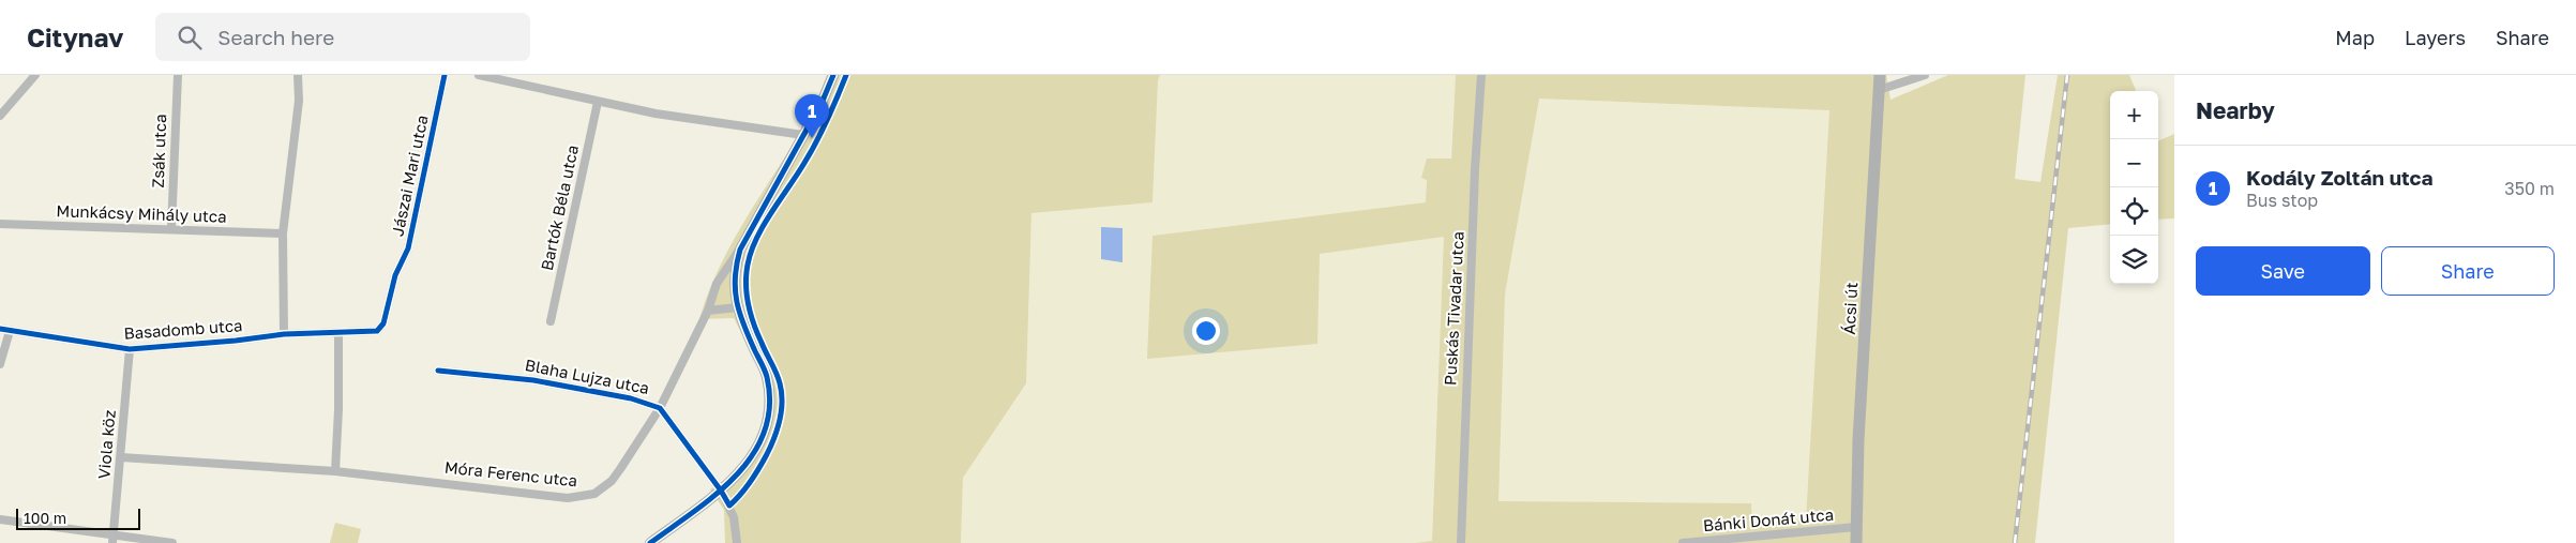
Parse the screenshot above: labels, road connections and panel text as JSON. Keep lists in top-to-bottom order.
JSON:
{
  "streets": {
    "main road": ["Ácsi út"],
    "street": [
      "Zsák utca",
      "Jászai Mari utca",
      "Bartók Béla utca",
      "Munkácsy Mihály utca",
      "Puskás Tivadar utca",
      "Basadomb utca",
      "Blaha Lujza utca",
      "Viola köz",
      "Móra Ferenc utca",
      "Bánki Donát utca"
    ]
  },
  "crossings": [
    ["Zsák utca", "Munkácsy Mihály utca"],
    ["Jászai Mari utca", "Basadomb utca"],
    ["Ácsi út", "Bánki Donát utca"],
    ["Basadomb utca", "Viola köz"],
    ["Blaha Lujza utca", "Móra Ferenc utca"],
    ["Viola köz", "Móra Ferenc utca"]
  ],
  "scale_bar": "100 m",
  "page": {
    "header": "Citynav",
    "search": "Search here",
    "nav": ["Map", "Layers", "Share"],
    "heading": "Nearby",
    "map_buttons": ["+", "−"],
    "pins": "1",
    "list": [
      {
        "mark": "1",
        "name": "Kodály Zoltán utca",
        "note": "Bus stop",
        "value": "350 m"
      }
    ],
    "buttons": ["Save", "Share"],
    "scale": "100 m"
  }
}
